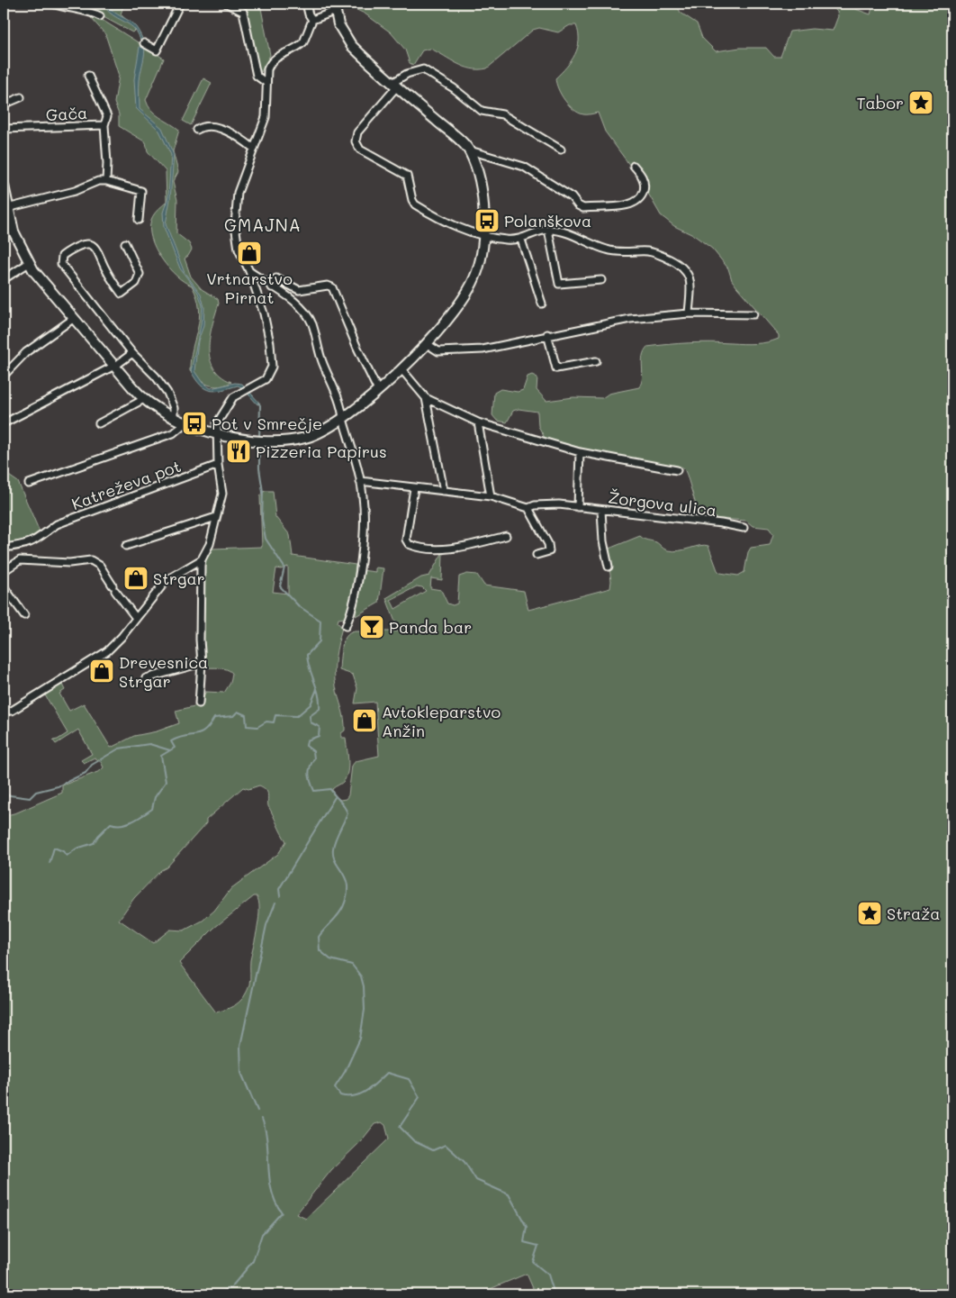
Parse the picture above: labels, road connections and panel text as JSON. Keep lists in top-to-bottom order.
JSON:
{
  "streets": {
    "street": ["Gača", "Katreževa pot", "Žorgova ulica"]
  },
  "districts": ["GMAJNA"],
  "places": {
    "place": ["Tabor", "Straža"],
    "bus stop": ["Polanškova", "Pot v Smrečje"],
    "shop": [
      "Vrtnarstvo Pirnat",
      "Strgar",
      "Drevesnica Strgar",
      "Avtokleparstvo Anžin"
    ],
    "restaurant": ["Pizzeria Papirus"],
    "bar": ["Panda bar"]
  }
}
